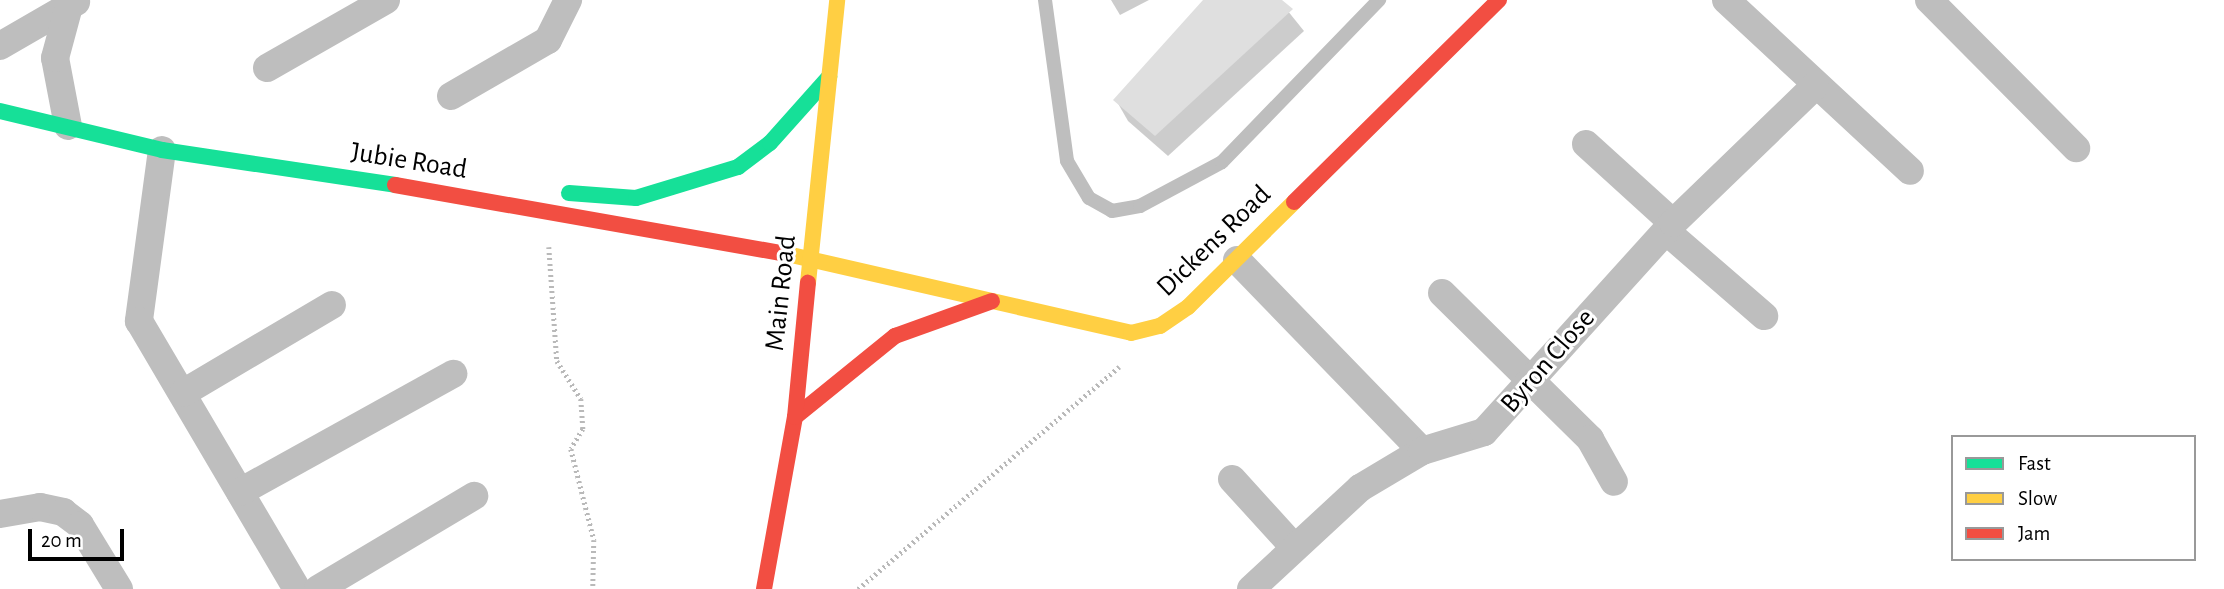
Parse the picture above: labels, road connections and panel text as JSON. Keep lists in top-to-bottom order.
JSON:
{
  "streets": {
    "street": [
      "Jubie Road",
      "Dickens Road",
      "Main Road",
      "Byron Close"
    ]
  },
  "crossings": [
    ["Jubie Road", "Dickens Road"],
    ["Jubie Road", "Main Road"],
    ["Dickens Road", "Main Road"]
  ],
  "legend": ["Fast", "Slow", "Jam"],
  "scale_bar": "20 m"
}
